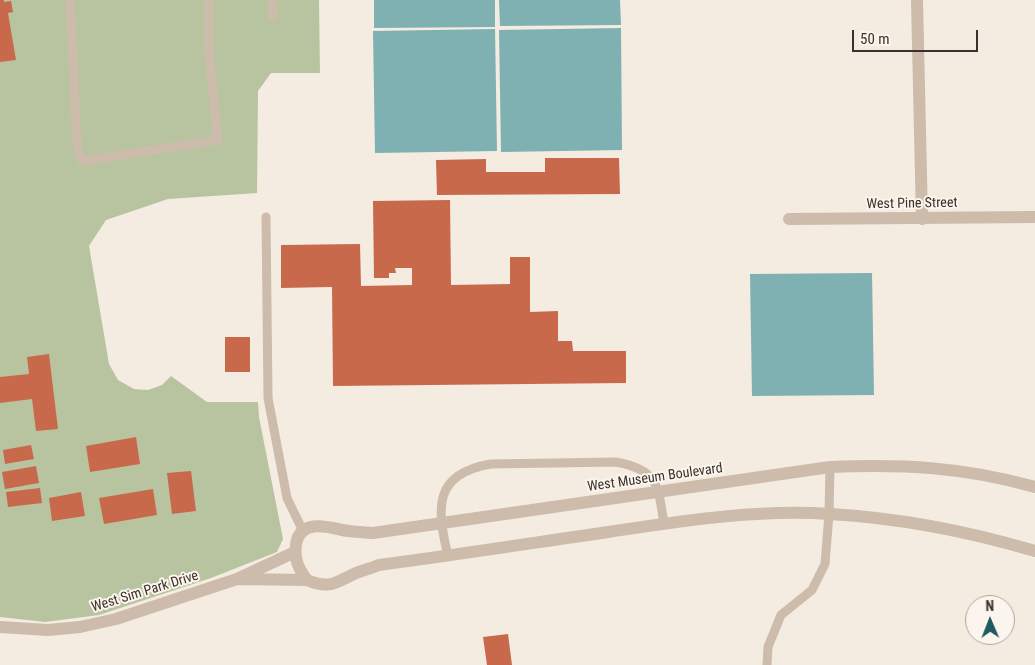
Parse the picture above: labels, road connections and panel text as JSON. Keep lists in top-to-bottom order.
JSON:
{
  "streets": {
    "street": ["West Pine Street", "West Museum Boulevard", "West Sim Park Drive"]
  },
  "scale_bar": "50 m",
  "north": "top"
}
